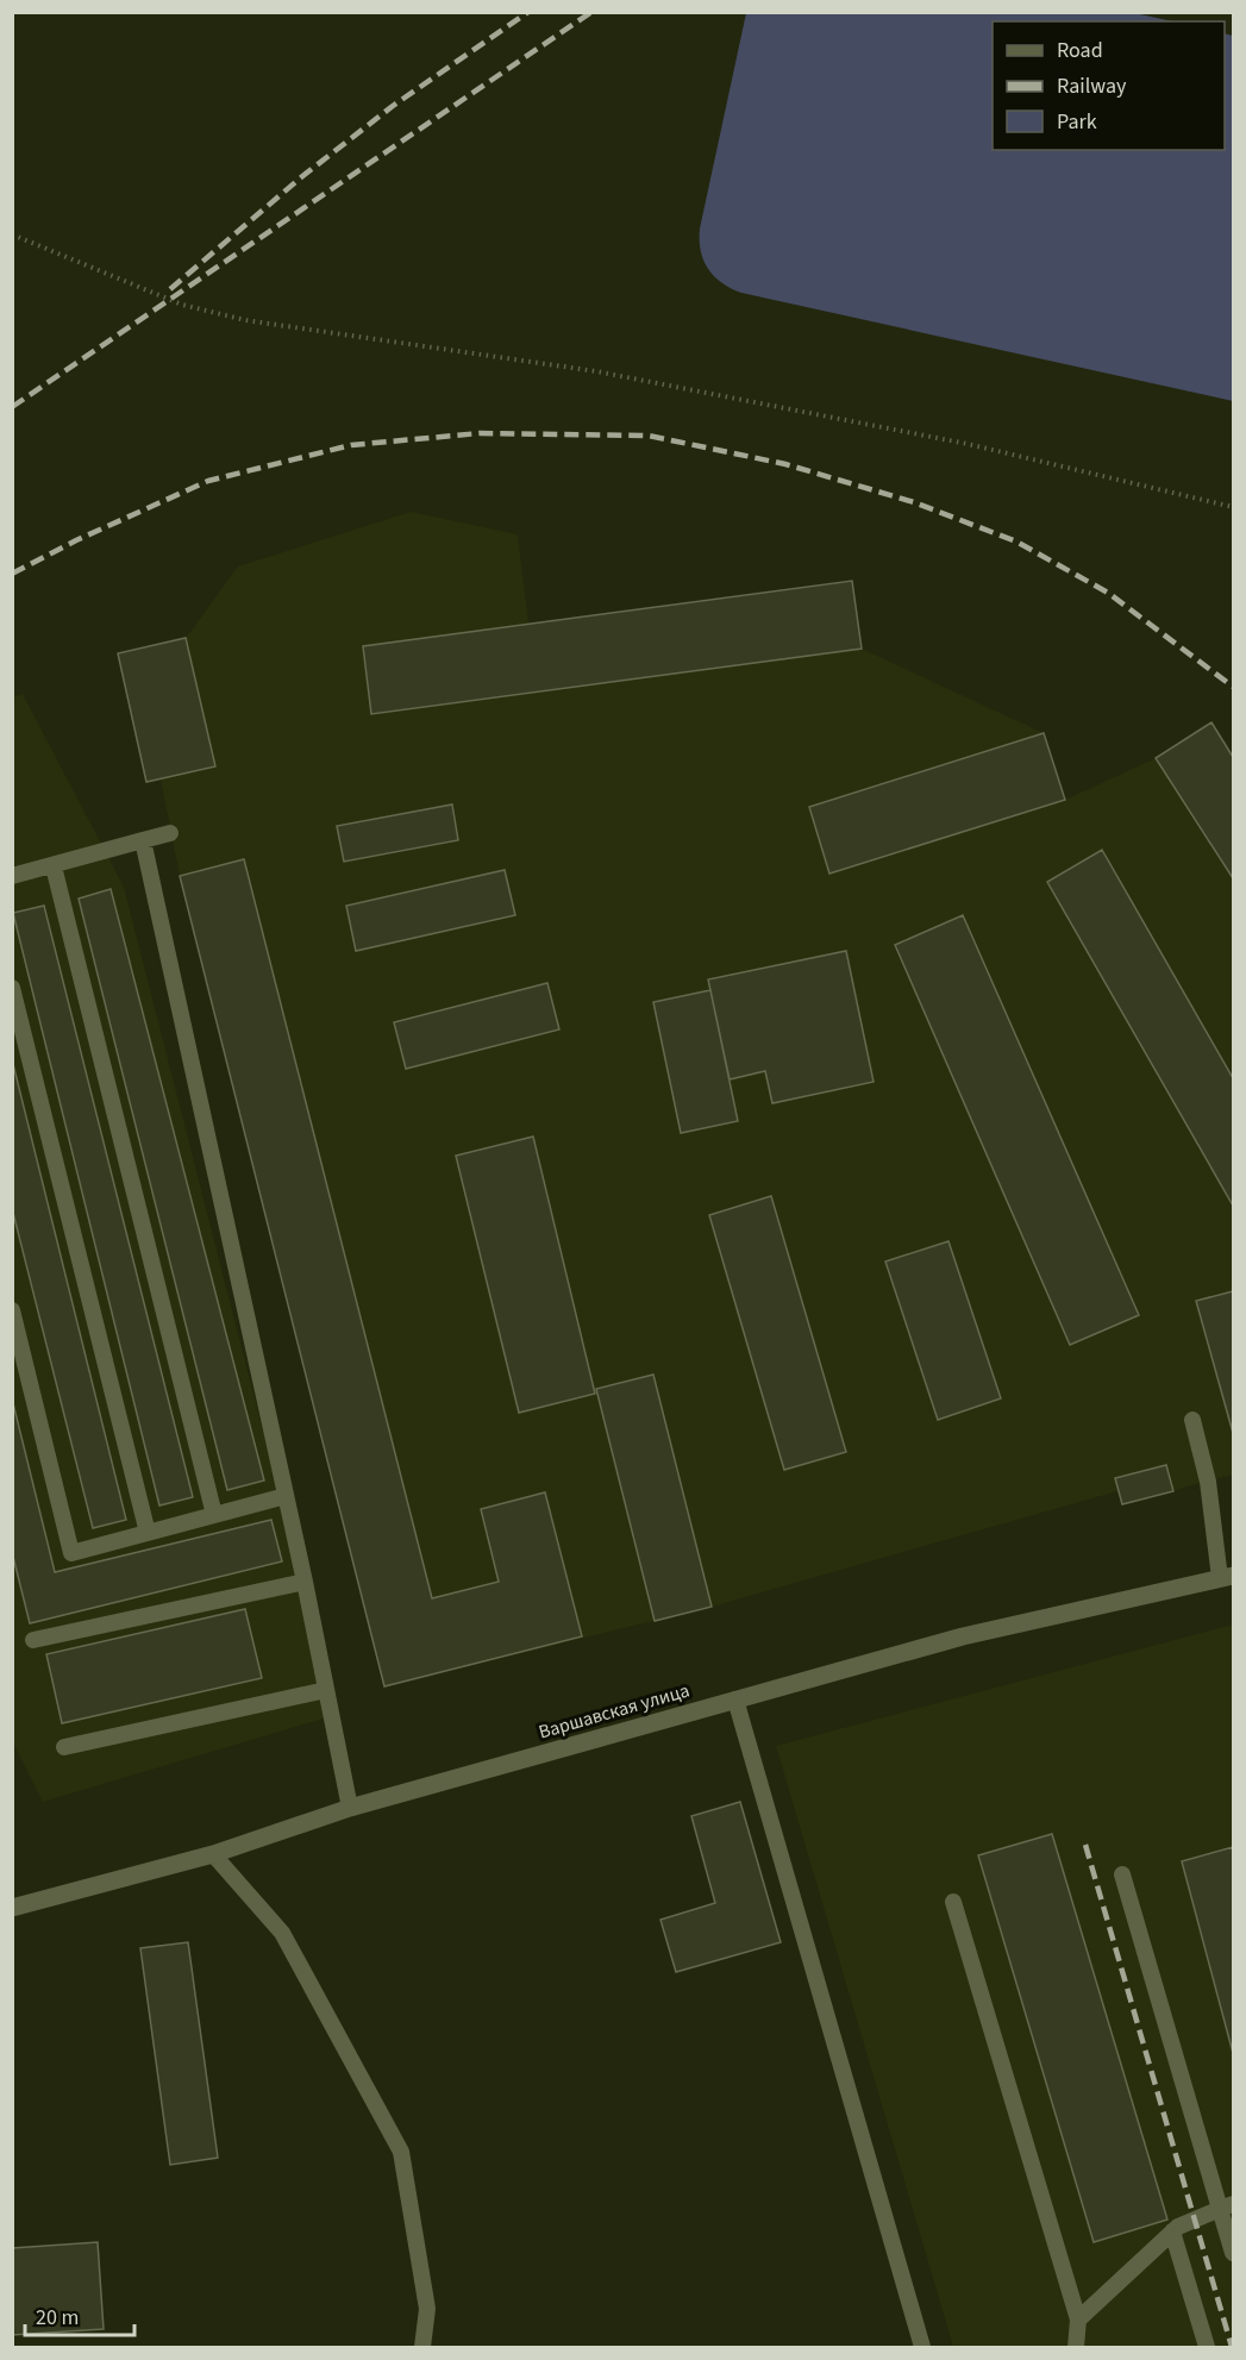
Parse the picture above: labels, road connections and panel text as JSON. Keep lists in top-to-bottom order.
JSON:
{
  "streets": {
    "street": ["Варшавская улица"]
  },
  "legend": ["Road", "Railway", "Park"],
  "scale_bar": "20 m"
}
